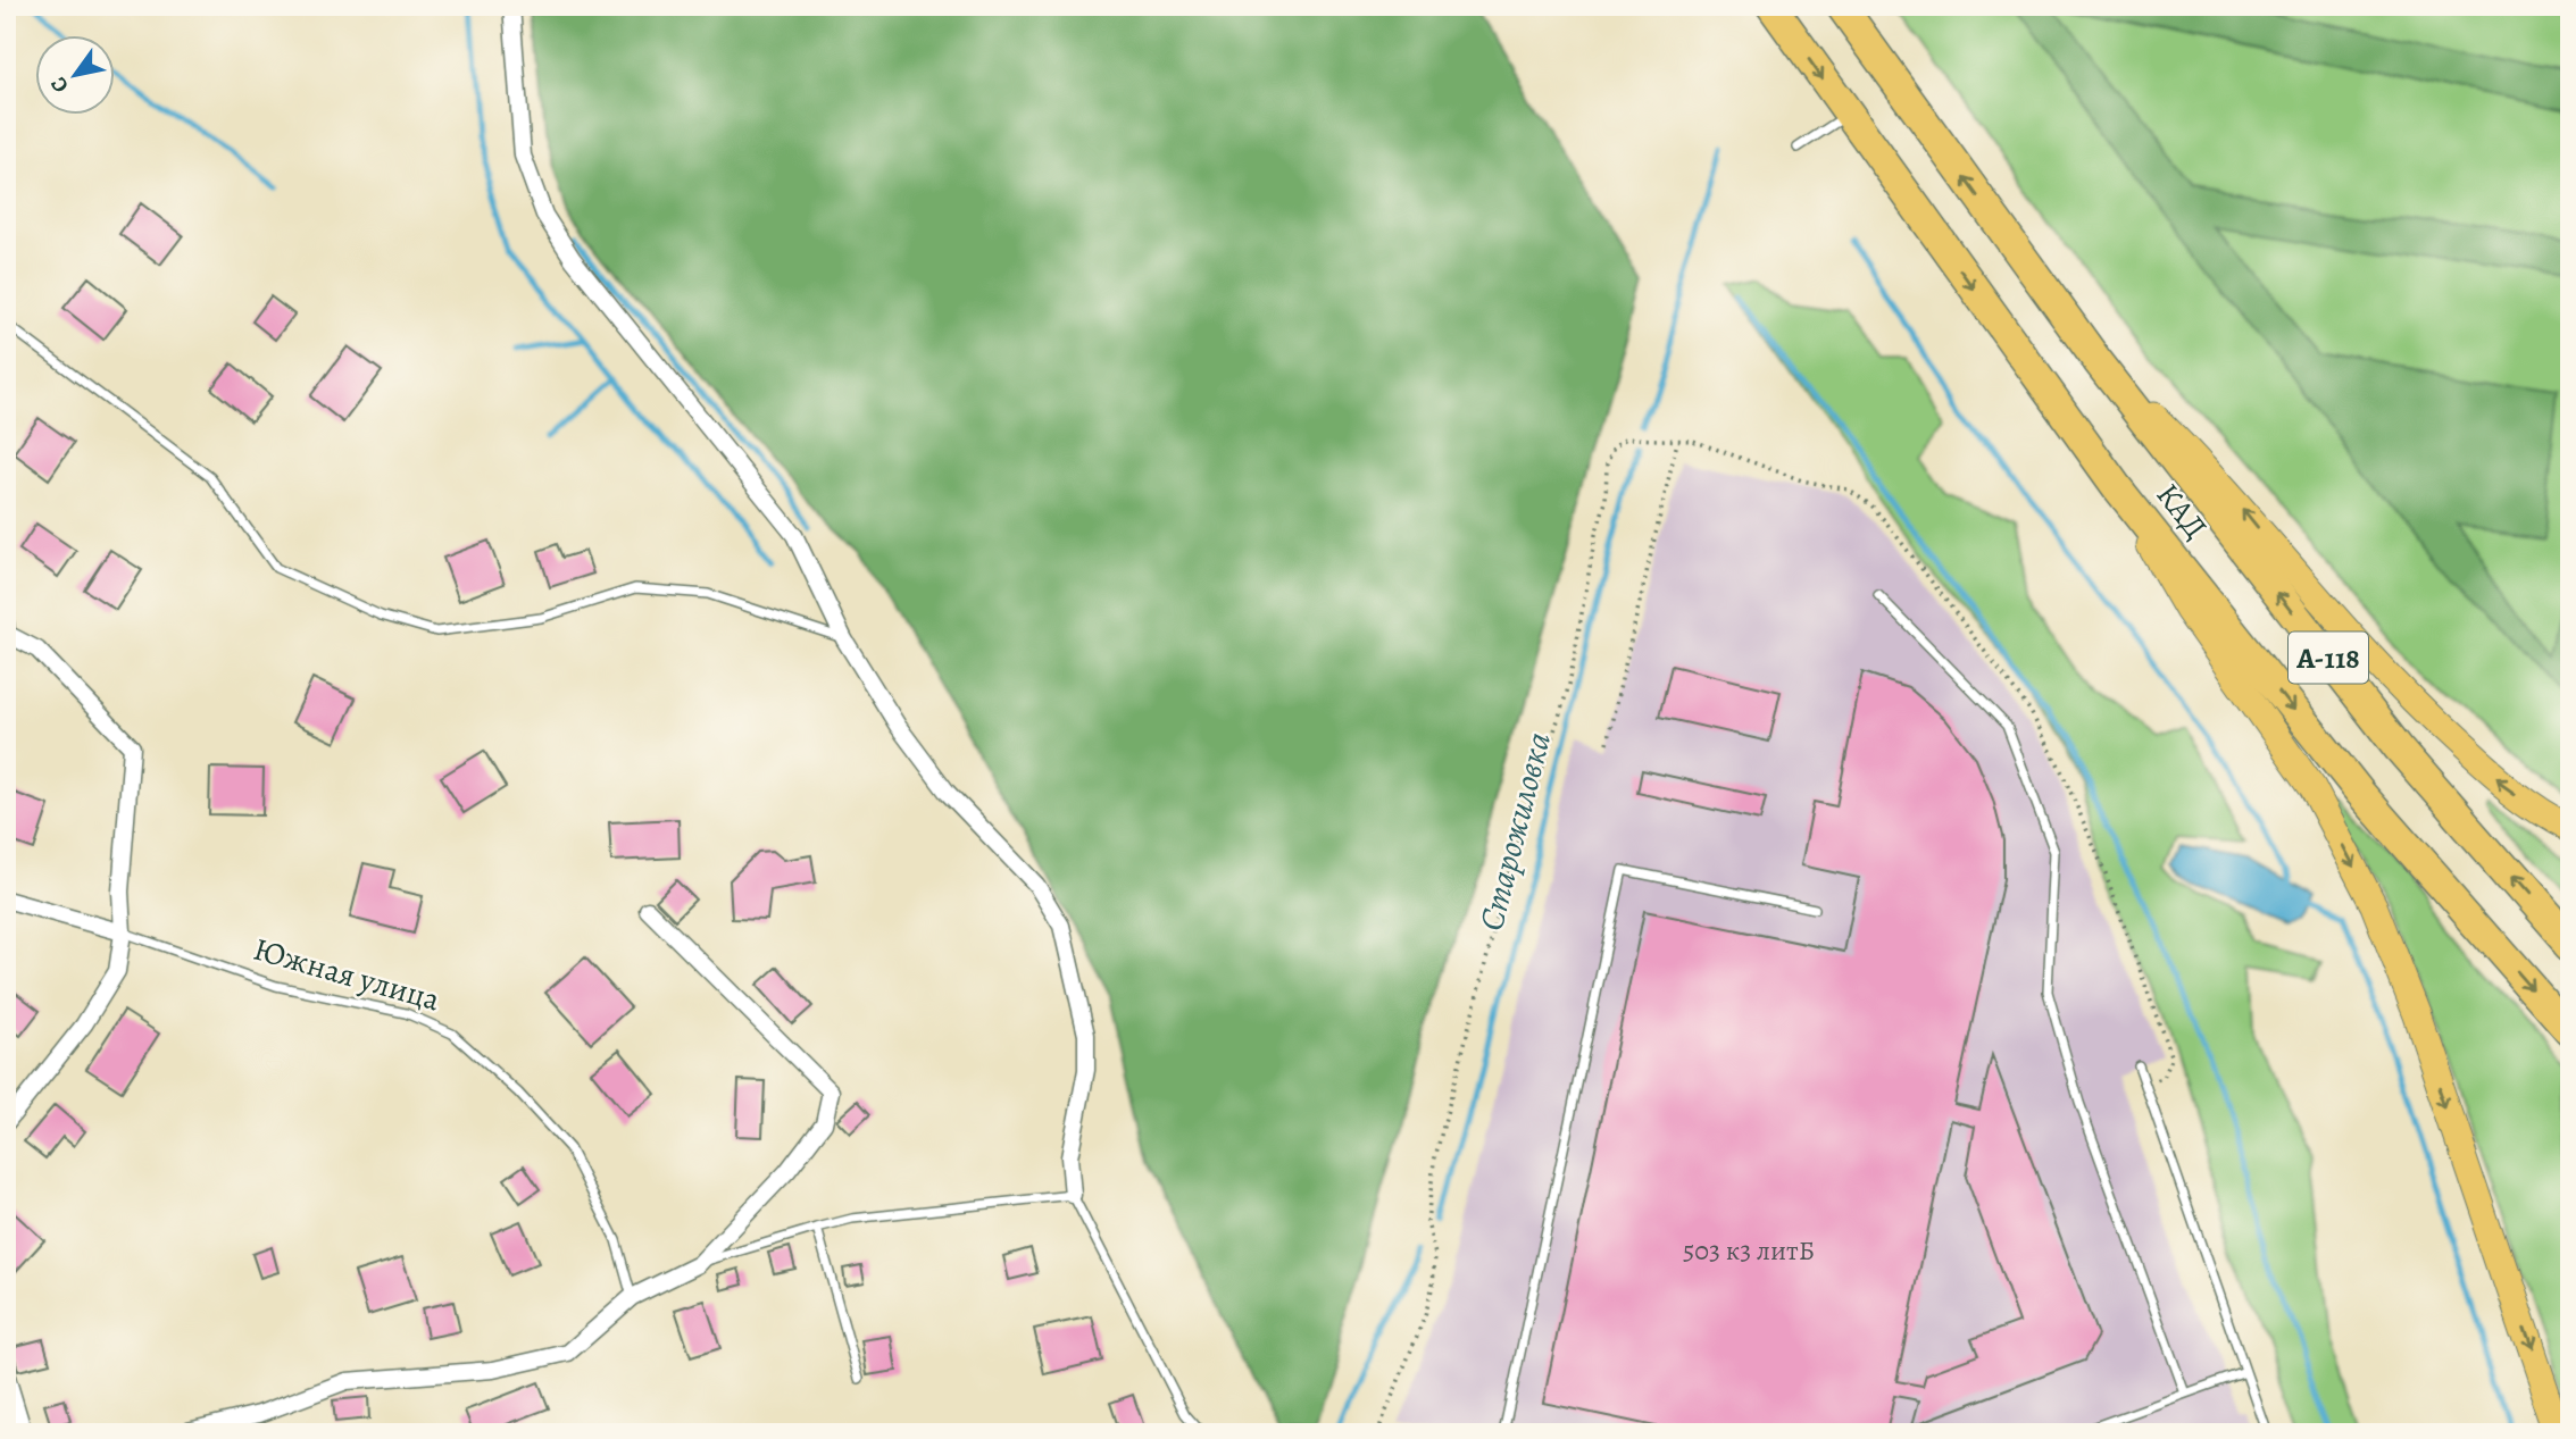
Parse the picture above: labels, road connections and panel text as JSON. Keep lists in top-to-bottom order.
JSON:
{
  "streets": {
    "highway": ["КАД", "А-118"],
    "street": ["Южная улица"]
  },
  "water": ["Старожиловка"],
  "house_numbers": ["503 к3 литБ"],
  "north": "bottom left"
}
